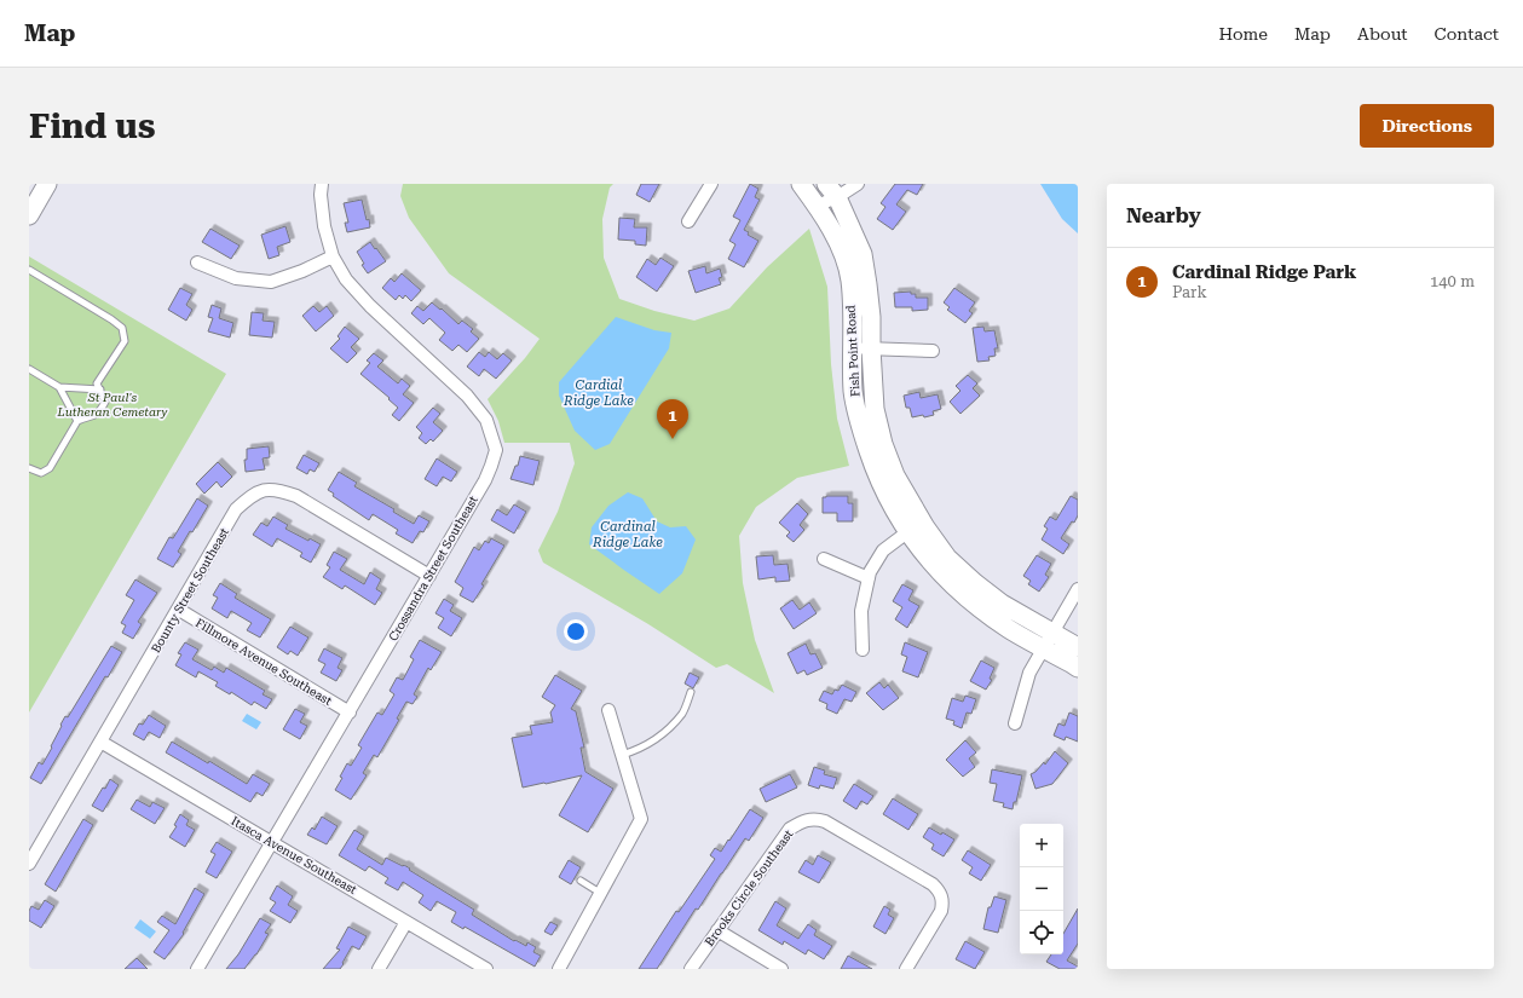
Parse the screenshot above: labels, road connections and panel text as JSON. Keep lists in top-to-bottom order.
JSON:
{
  "streets": {
    "street": [
      "Fish Point Road",
      "Crossandra Street Southeast",
      "Bounty Street Southeast",
      "Fillmore Avenue Southeast",
      "Itasca Avenue Southeast",
      "Brooks Circle Southeast"
    ]
  },
  "crossings": [
    ["Crossandra Street Southeast", "Bounty Street Southeast"],
    ["Crossandra Street Southeast", "Fillmore Avenue Southeast"],
    ["Crossandra Street Southeast", "Itasca Avenue Southeast"],
    ["Bounty Street Southeast", "Fillmore Avenue Southeast"],
    ["Bounty Street Southeast", "Itasca Avenue Southeast"]
  ],
  "water": ["Cardial Ridge Lake", "Cardinal Ridge Lake"],
  "parks": ["St Paul's Lutheran Cemetary"],
  "page": {
    "header": "Map",
    "nav": [
      "Home",
      "Map",
      "About",
      "Contact"
    ],
    "buttons": "Directions",
    "title": "Find us",
    "heading": "Nearby",
    "list": [
      {
        "mark": "1",
        "name": "Cardinal Ridge Park",
        "note": "Park",
        "value": "140 m"
      }
    ],
    "pins": "1",
    "map_buttons": ["+", "−"]
  }
}
